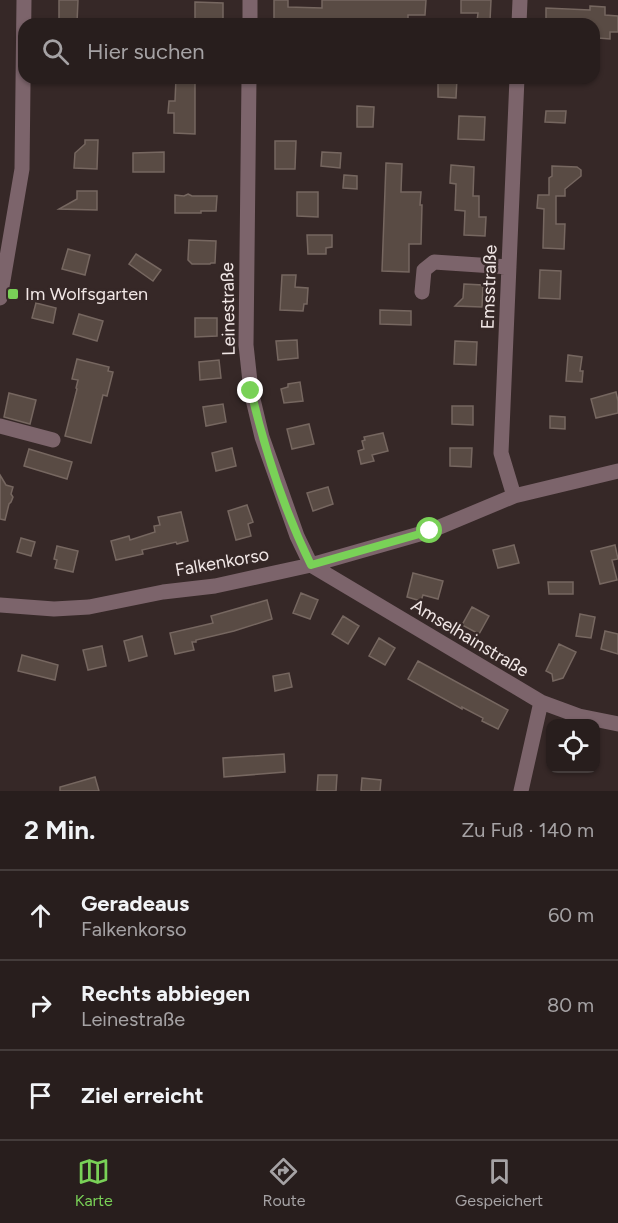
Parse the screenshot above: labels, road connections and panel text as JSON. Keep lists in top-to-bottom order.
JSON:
{
  "streets": {
    "street": [
      "Emsstraße",
      "Leinestraße",
      "Falkenkorso",
      "Amselhainstraße"
    ]
  },
  "crossings": [
    ["Emsstraße", "Falkenkorso"],
    ["Leinestraße", "Falkenkorso"],
    ["Leinestraße", "Amselhainstraße"],
    ["Falkenkorso", "Amselhainstraße"]
  ],
  "places": {
    "transit": ["Im Wolfsgarten"]
  },
  "page": {
    "search": "Hier suchen",
    "heading": ["2 Min.", "Zu Fuß · 140 m"],
    "list": [
      ["Geradeaus", "Falkenkorso", "60 m"],
      ["Rechts abbiegen", "Leinestraße", "80 m"],
      "Ziel erreicht"
    ],
    "nav": ["Karte", "Route", "Gespeichert"]
  }
}
